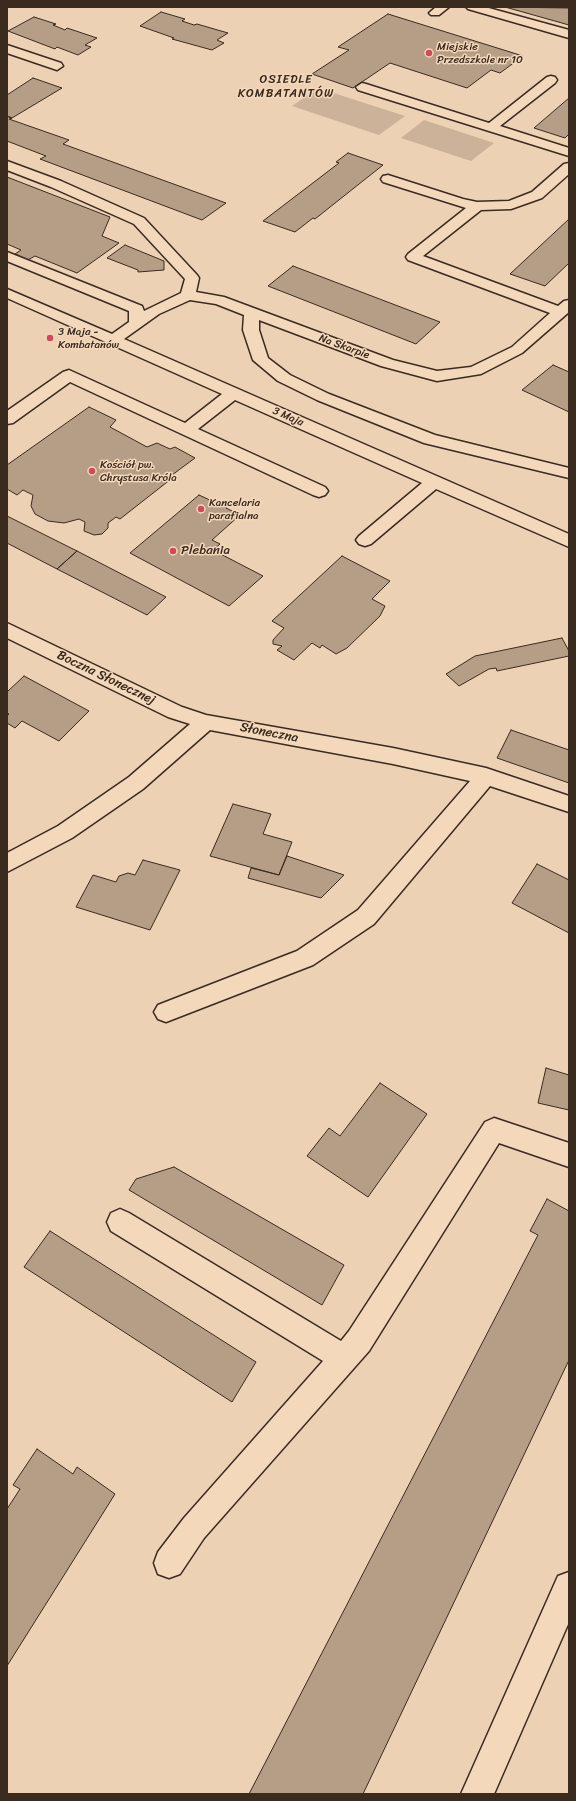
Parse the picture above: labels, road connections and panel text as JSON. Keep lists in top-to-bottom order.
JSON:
{
  "streets": {
    "street": [
      "Na Skarpie",
      "3 Maja",
      "Boczna Słonecznej",
      "Słoneczna"
    ]
  },
  "crossings": [
    ["Boczna Słonecznej", "Słoneczna"]
  ],
  "districts": ["OSIEDLE KOMBATANTÓW"],
  "places": [
    "Miejskie Przedszkole nr 10",
    "3 Maja - Kombatanów",
    "Kościół pw. Chrystusa Króla",
    "Kancelaria parafialna",
    "Plebania"
  ]
}
